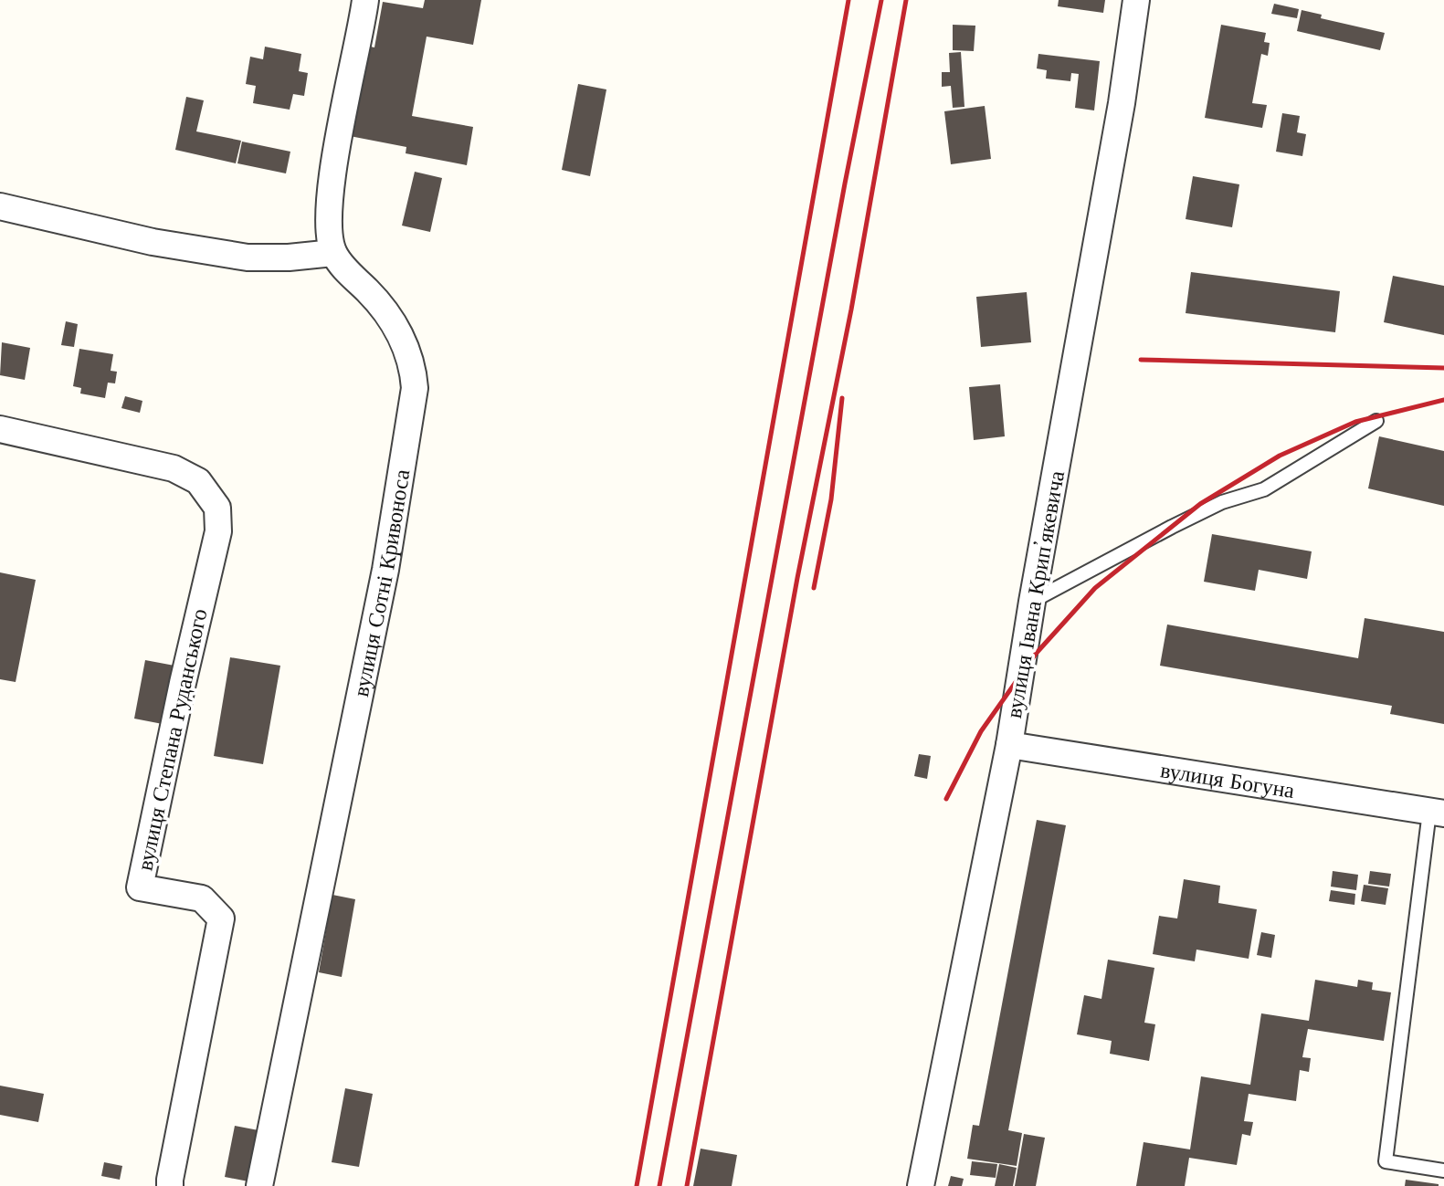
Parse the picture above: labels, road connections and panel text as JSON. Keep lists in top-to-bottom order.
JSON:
{
  "streets": {
    "street": [
      "вулиця Сотні Кривоноса",
      "вулиця Івана Крипʼякевича",
      "вулиця Степана Руданського",
      "вулиця Богуна"
    ]
  },
  "crossings": [
    ["вулиця Івана Крипʼякевича", "вулиця Богуна"]
  ]
}
